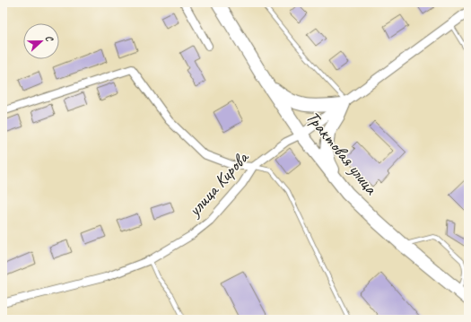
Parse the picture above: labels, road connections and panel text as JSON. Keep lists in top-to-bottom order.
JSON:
{
  "streets": {
    "highway": ["Трактовая улица"],
    "street": ["улица Кирова"]
  },
  "crossings": [
    ["Трактовая улица", "улица Кирова"]
  ],
  "north": "right"
}
